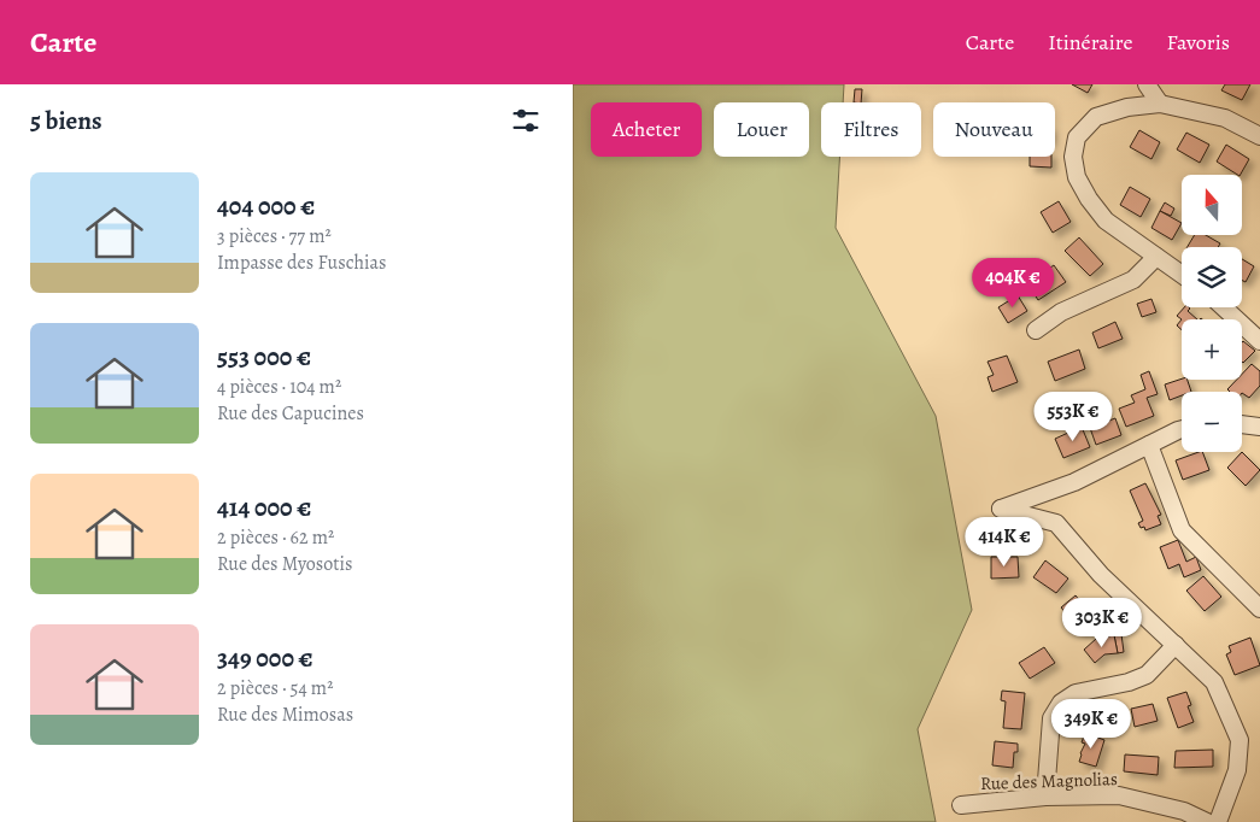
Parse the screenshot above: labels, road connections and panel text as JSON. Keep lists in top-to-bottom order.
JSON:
{
  "streets": {
    "street": ["Rue des Magnolias"]
  },
  "north": "top",
  "page": {
    "header": "Carte",
    "nav": ["Carte", "Itinéraire", "Favoris"],
    "heading": "5 biens",
    "chip": [
      "Acheter",
      "Louer",
      "Filtres",
      "Nouveau"
    ],
    "list": [
      {
        "name": "404 000 €",
        "note": "3 pièces · 77 m² · Impasse des Fuschias"
      },
      {
        "name": "553 000 €",
        "note": "4 pièces · 104 m² · Rue des Capucines"
      },
      {
        "name": "414 000 €",
        "note": "2 pièces · 62 m² · Rue des Myosotis"
      },
      {
        "name": "349 000 €",
        "note": "2 pièces · 54 m² · Rue des Mimosas"
      }
    ],
    "map_buttons": ["+", "−"],
    "price": [
      "404K €",
      "553K €",
      "414K €",
      "303K €",
      "349K €"
    ]
  }
}
